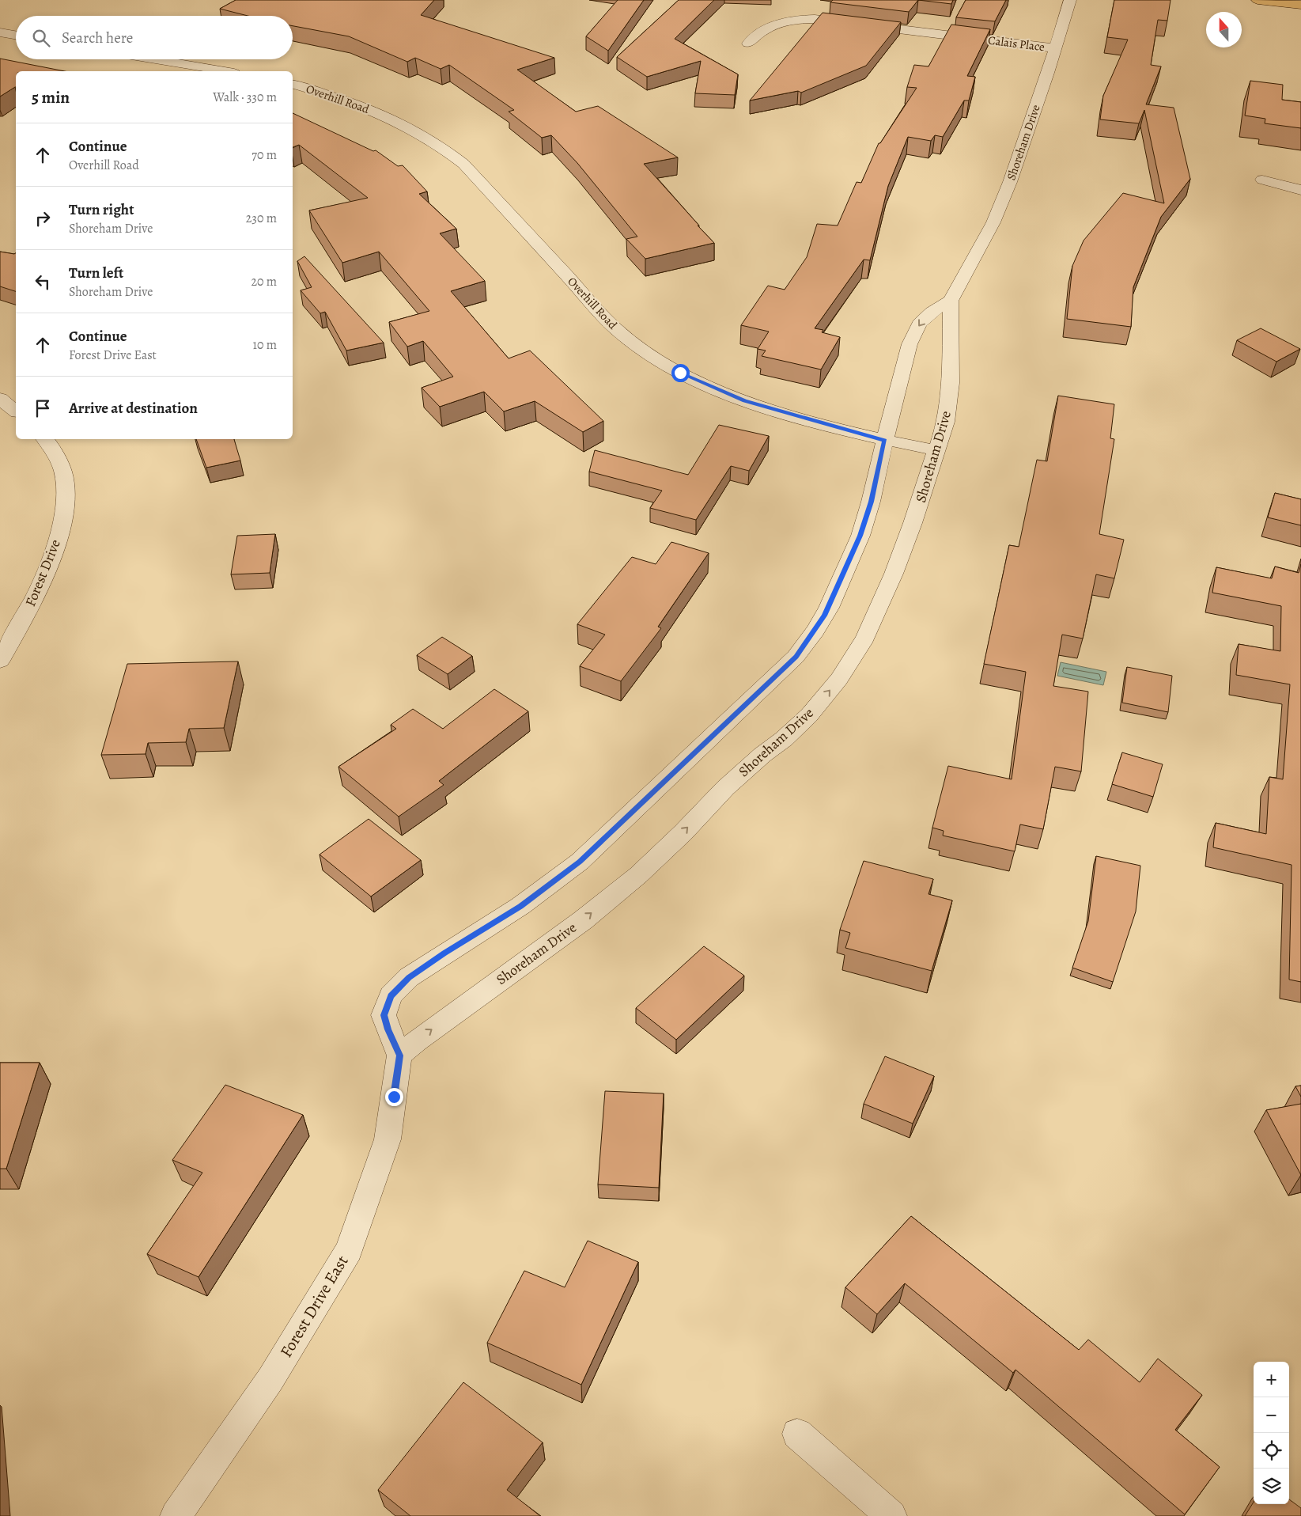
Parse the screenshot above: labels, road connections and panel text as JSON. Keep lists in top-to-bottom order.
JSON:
{
  "streets": {
    "street": [
      "Calais Place",
      "Overhill Road",
      "Shoreham Drive",
      "Forest Drive",
      "Forest Drive East"
    ]
  },
  "crossings": [
    ["Calais Place", "Shoreham Drive"],
    ["Overhill Road", "Shoreham Drive"],
    ["Shoreham Drive", "Forest Drive East"]
  ],
  "north": "top",
  "page": {
    "search": "Search here",
    "heading": ["5 min", "Walk · 330 m"],
    "list": [
      ["Continue", "Overhill Road", "70 m"],
      ["Turn right", "Shoreham Drive", "230 m"],
      ["Turn left", "Shoreham Drive", "20 m"],
      ["Continue", "Forest Drive East", "10 m"],
      "Arrive at destination"
    ],
    "map_buttons": ["+", "−"]
  }
}
